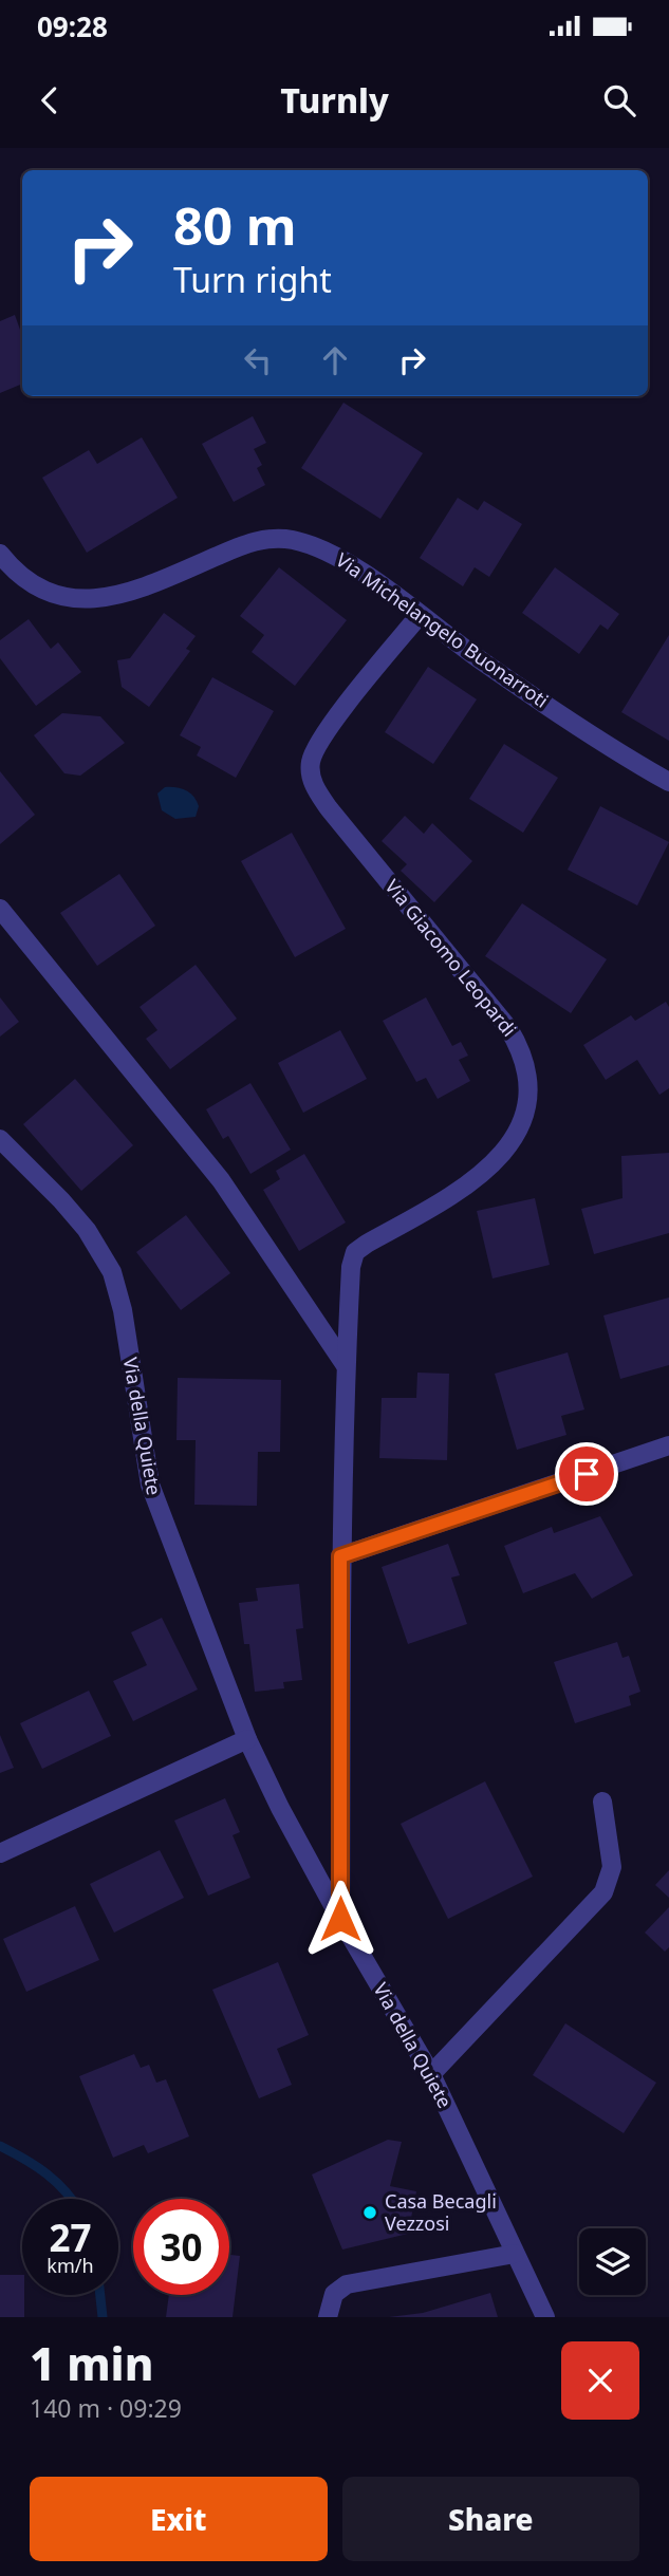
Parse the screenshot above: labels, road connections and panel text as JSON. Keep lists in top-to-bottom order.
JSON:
{
  "streets": {
    "street": ["Via Michelangelo Buonarroti", "Via Giacomo Leopardi", "Via della Quiete"]
  },
  "crossings": [
    ["Via Michelangelo Buonarroti", "Via Giacomo Leopardi"]
  ],
  "places": ["Casa Becagli Vezzosi"],
  "page": {
    "status": "09:28",
    "header": "Turnly",
    "turn": ["80 m", "Turn right"],
    "speed": "27 km/h",
    "limit": "30",
    "heading": ["1 min", "140 m · 09:29"],
    "buttons": ["Exit", "Share"]
  }
}
